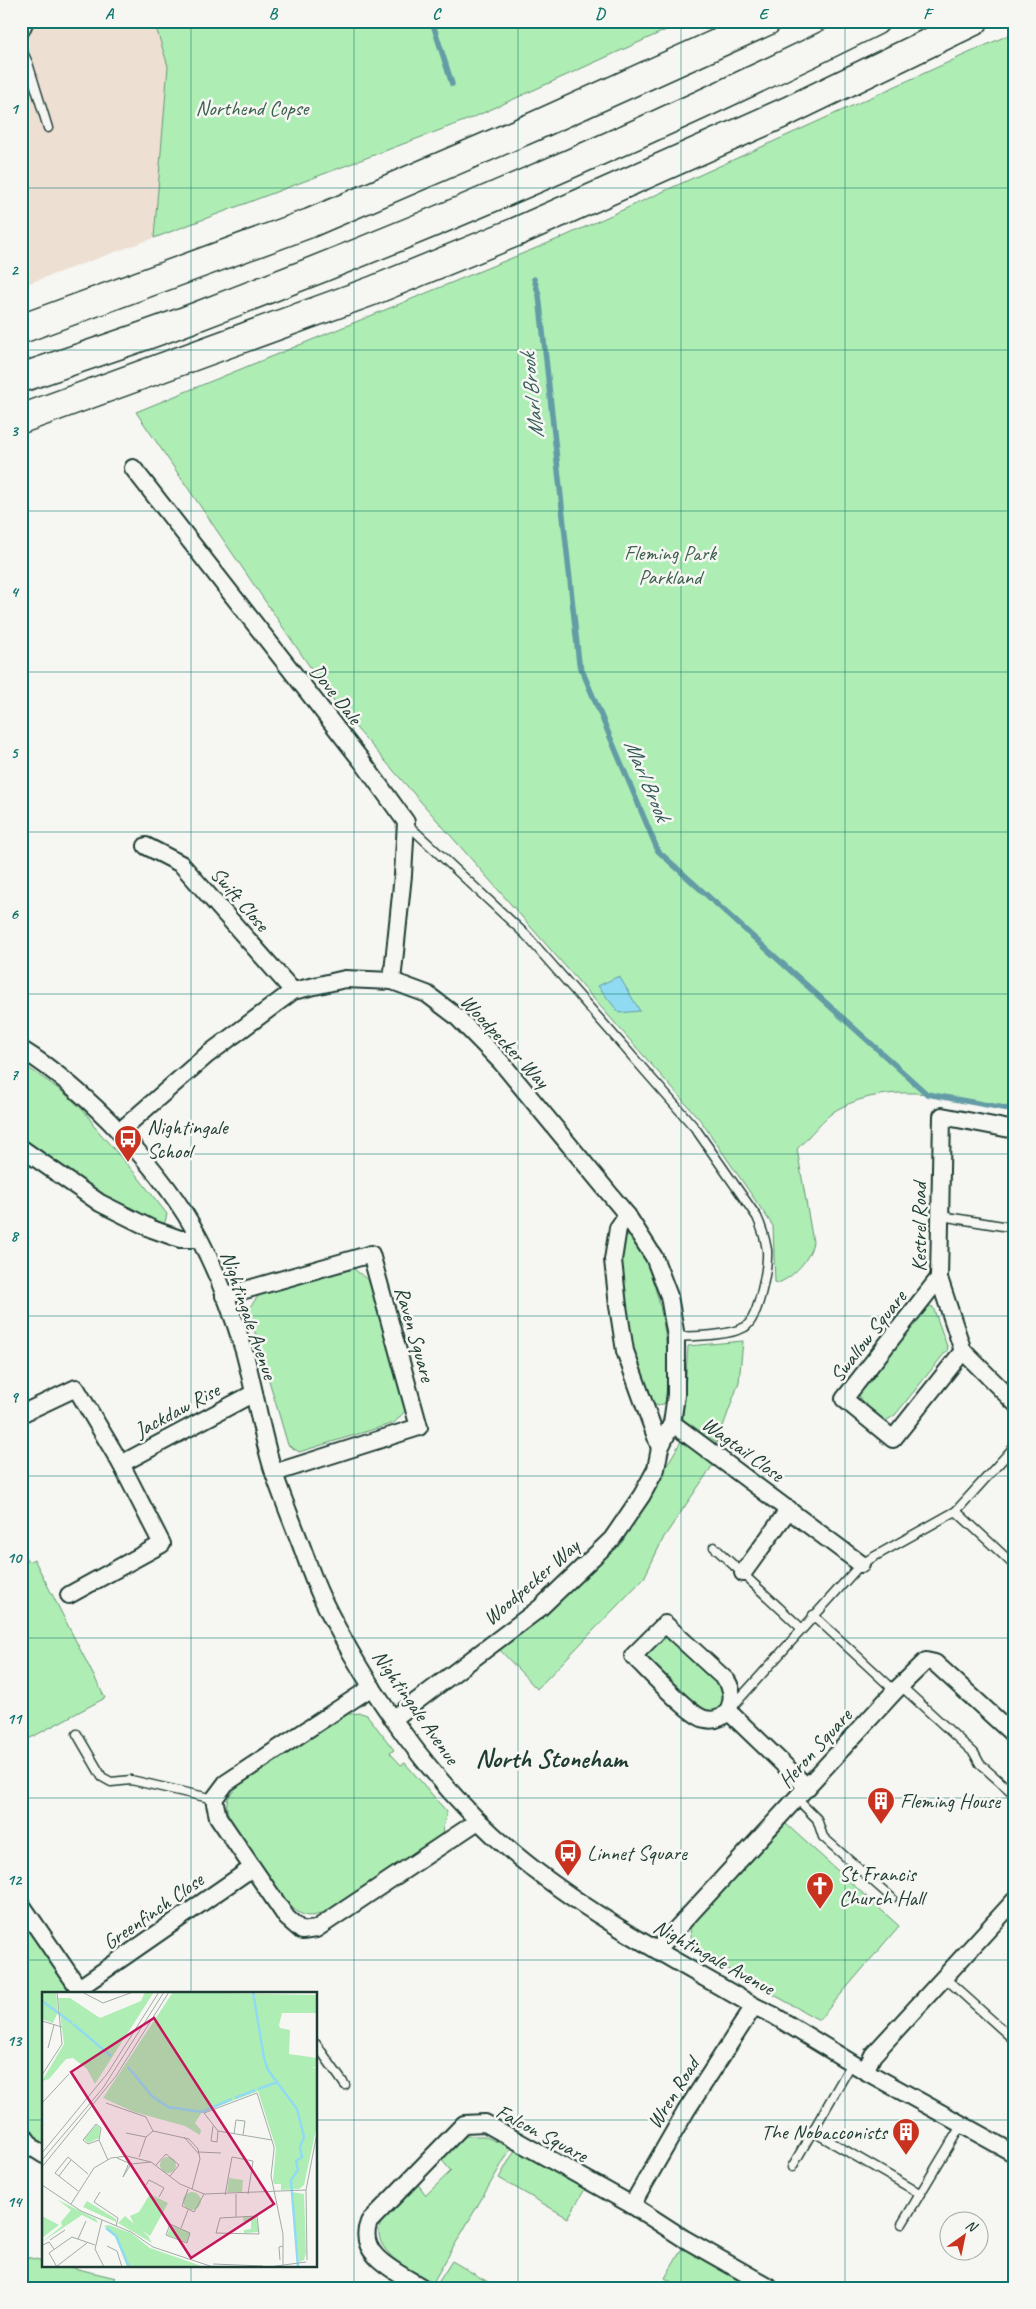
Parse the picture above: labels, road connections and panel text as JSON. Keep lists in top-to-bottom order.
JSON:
{
  "streets": {
    "street": [
      "Dove Dale",
      "Swift Close",
      "Woodpecker Way",
      "Kestrel Road",
      "Nightingale Avenue",
      "Raven Square",
      "Swallow Square",
      "Jackdaw Rise",
      "Wagtail Close",
      "Heron Square",
      "Greenfinch Close",
      "Wren Road",
      "Falcon Square"
    ]
  },
  "crossings": [
    ["Swift Close", "Woodpecker Way"],
    ["Woodpecker Way", "Nightingale Avenue"],
    ["Woodpecker Way", "Wagtail Close"],
    ["Kestrel Road", "Swallow Square"],
    ["Nightingale Avenue", "Raven Square"],
    ["Nightingale Avenue", "Jackdaw Rise"],
    ["Nightingale Avenue", "Heron Square"],
    ["Nightingale Avenue", "Wren Road"],
    ["Wren Road", "Falcon Square"]
  ],
  "districts": ["North Stoneham"],
  "water": ["Marl Brook"],
  "parks": ["Northend Copse", "Fleming Park Parkland"],
  "places": {
    "bus stop": ["Nightingale School", "Linnet Square"],
    "building": ["Fleming House", "The Nobacconists"],
    "church": ["St Francis Church Hall"]
  },
  "north": "top right",
  "grid": {
    "columns": [
      "A",
      "B",
      "C",
      "D",
      "E",
      "F"
    ],
    "rows": [
      "1",
      "2",
      "3",
      "4",
      "5",
      "6",
      "7",
      "8",
      "9",
      "10",
      "11",
      "12",
      "13",
      "14"
    ]
  }
}
